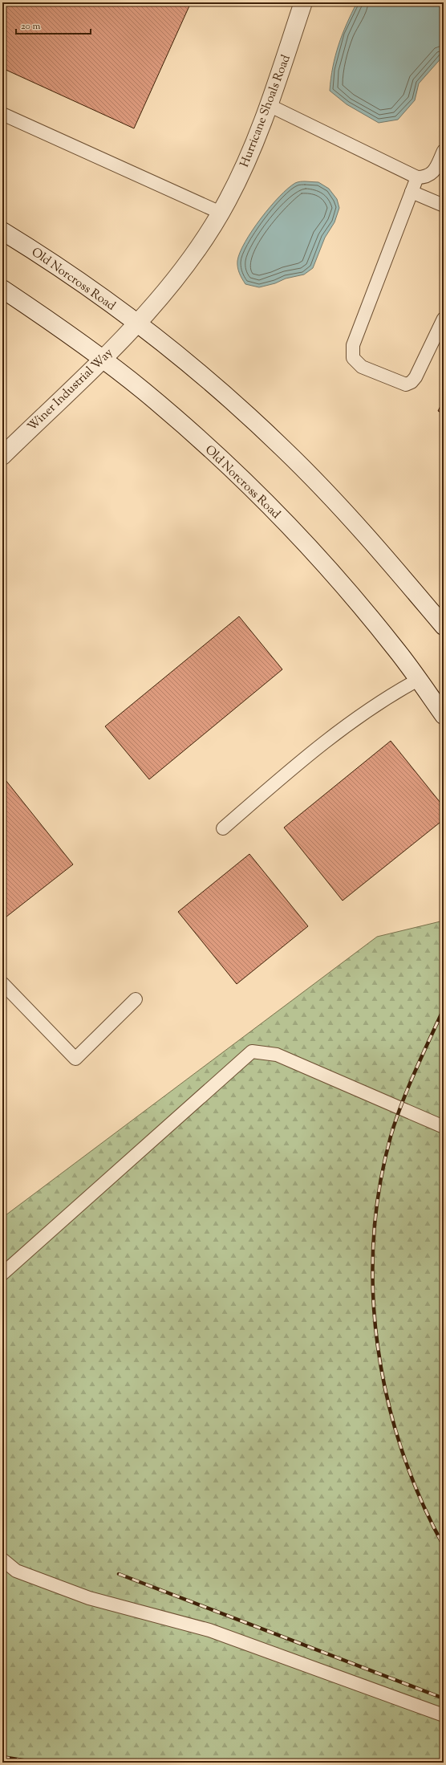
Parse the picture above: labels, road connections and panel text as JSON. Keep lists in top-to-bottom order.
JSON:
{
  "streets": {
    "main road": ["Hurricane Shoals Road", "Old Norcross Road", "Winer Industrial Way"]
  },
  "crossings": [
    ["Hurricane Shoals Road", "Old Norcross Road"],
    ["Hurricane Shoals Road", "Winer Industrial Way"],
    ["Old Norcross Road", "Winer Industrial Way"]
  ],
  "scale_bar": "20 m"
}
